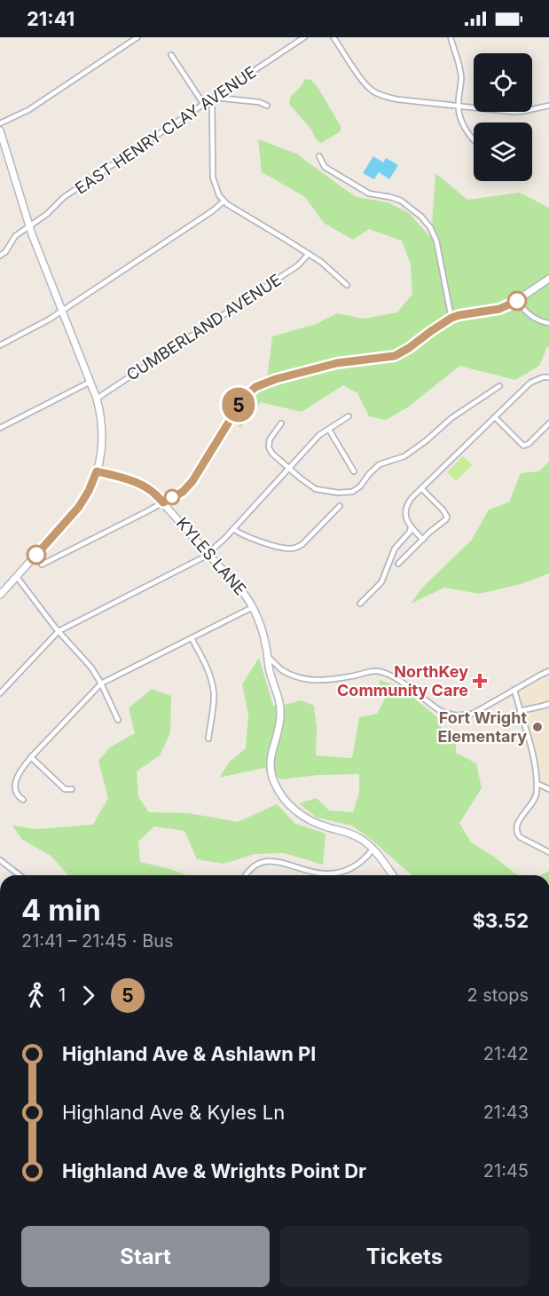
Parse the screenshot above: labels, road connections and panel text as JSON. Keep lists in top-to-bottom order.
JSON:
{
  "streets": {
    "main road": ["KYLES LANE"],
    "street": ["EAST HENRY CLAY AVENUE", "CUMBERLAND AVENUE"]
  },
  "places": {
    "health": ["NorthKey Community Care"],
    "other": ["Fort Wright Elementary"]
  },
  "lines": ["bus line 5"],
  "page": {
    "status": "21:41",
    "on_map": "5",
    "heading": ["4 min", "21:41 – 21:45 · Bus", "$3.52"],
    "legs": ["1", "5", "2 stops"],
    "list": [
      {
        "name": "Highland Ave & Ashlawn Pl",
        "value": "21:42"
      },
      {
        "name": "Highland Ave & Kyles Ln",
        "value": "21:43"
      },
      {
        "name": "Highland Ave & Wrights Point Dr",
        "value": "21:45"
      }
    ],
    "buttons": ["Start", "Tickets"]
  }
}
